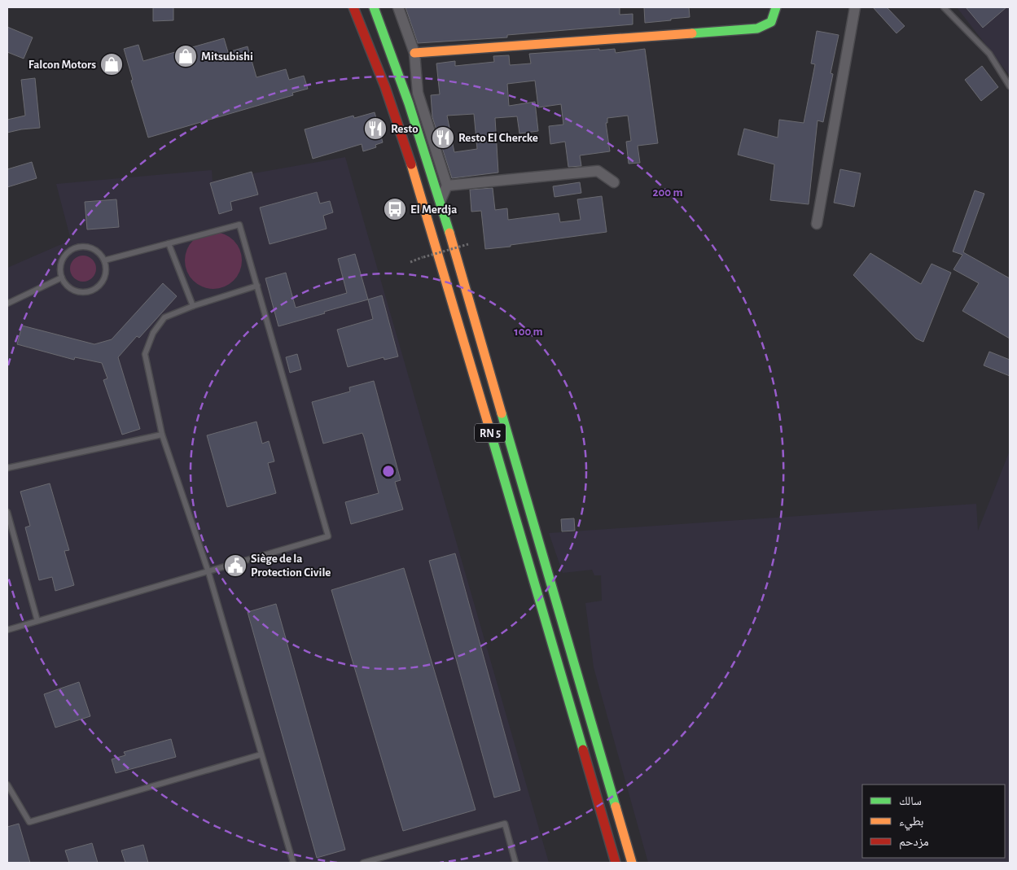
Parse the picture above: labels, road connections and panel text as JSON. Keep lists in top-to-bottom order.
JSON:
{
  "streets": {
    "main road": ["RN 5"]
  },
  "places": {
    "shop": ["Mitsubishi", "Falcon Motors"],
    "restaurant": ["Resto", "Resto El Chercke"],
    "bus stop": ["El Merdja"],
    "public building": ["Siège de la Protection Civile"]
  },
  "legend": ["سالك", "بطيء", "مزدحم"],
  "rings": ["200 m", "100 m"]
}
